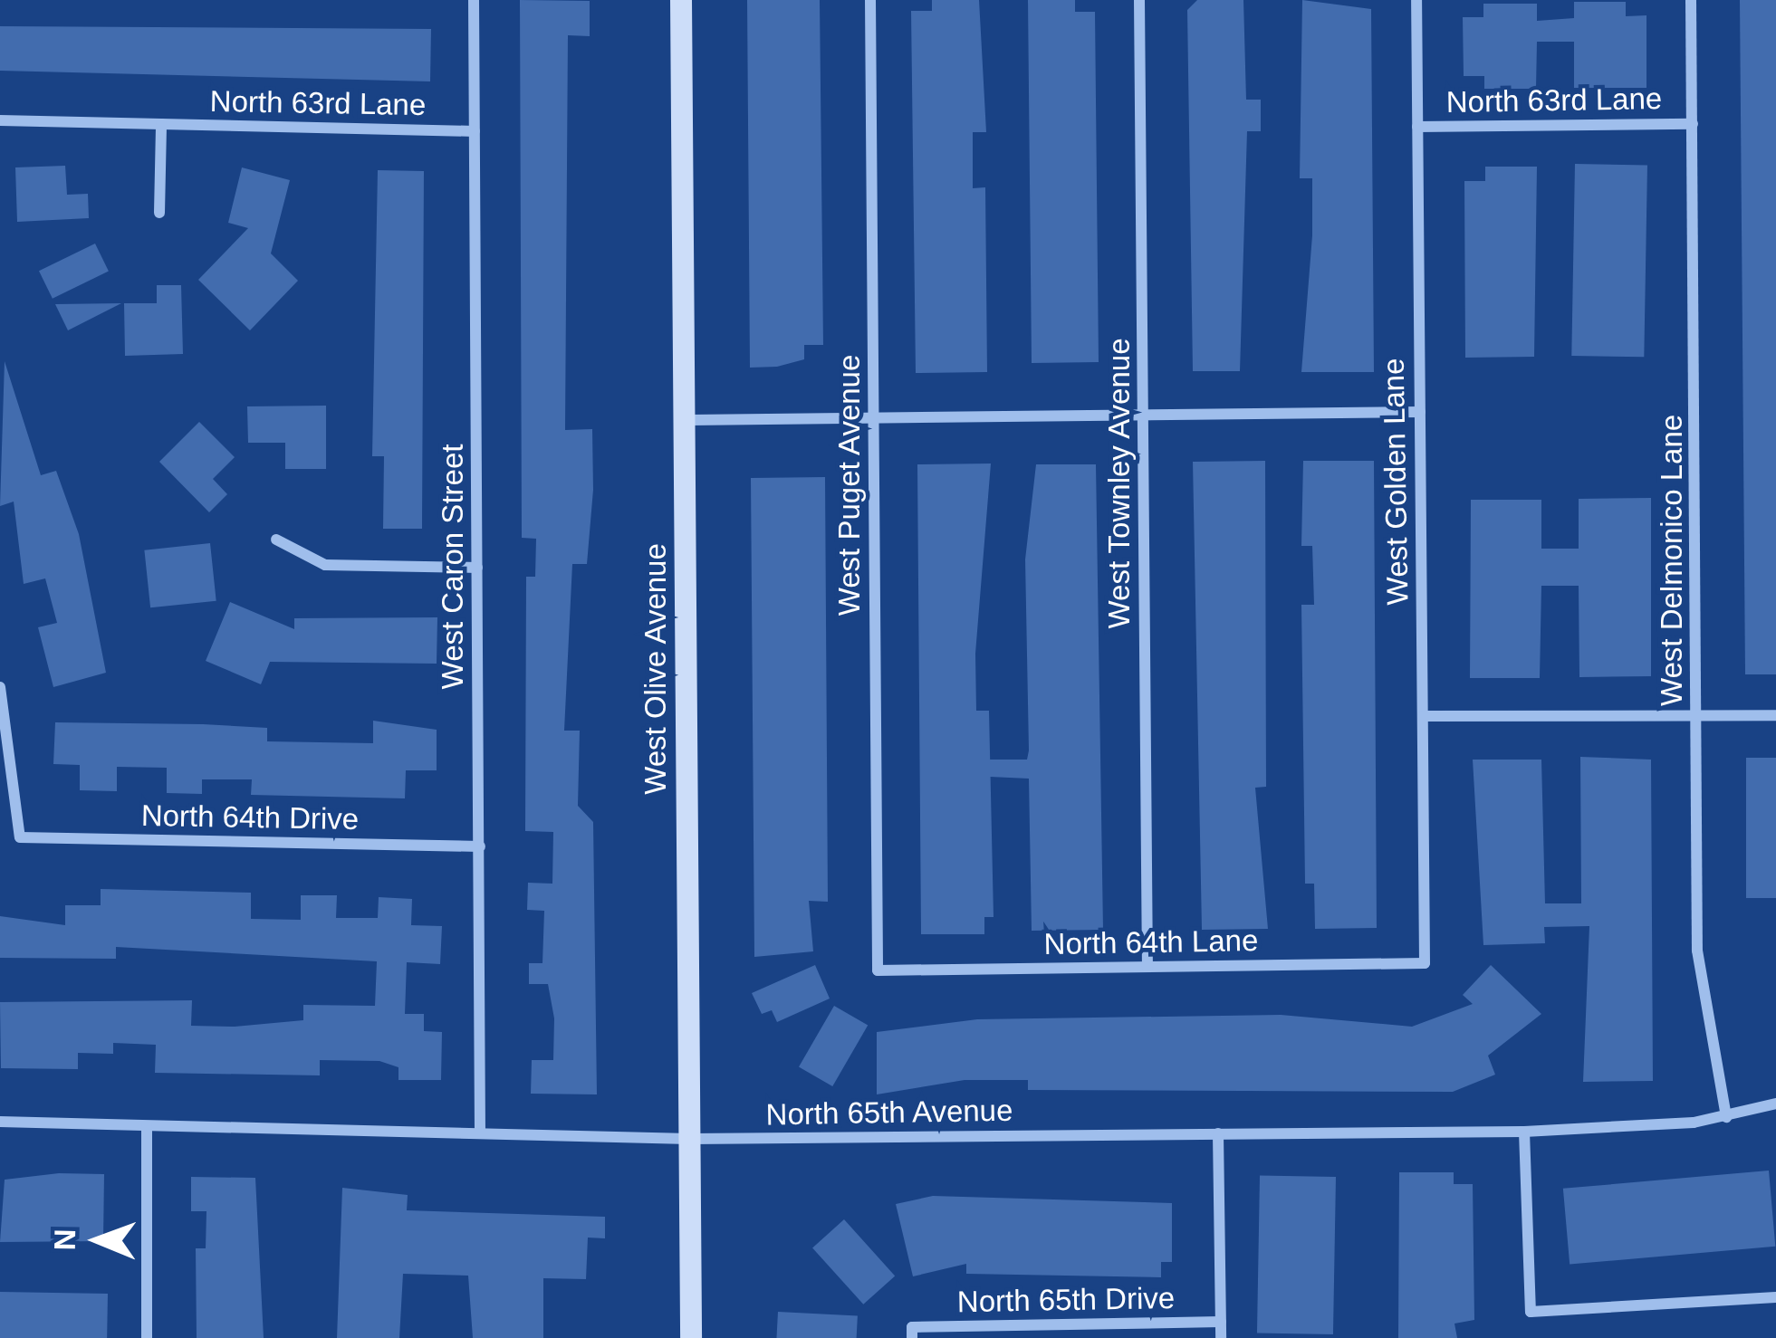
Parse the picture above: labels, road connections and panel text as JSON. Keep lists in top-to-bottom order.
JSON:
{
  "streets": {
    "main road": ["West Olive Avenue"],
    "street": [
      "North 63rd Lane",
      "West Golden Lane",
      "West Townley Avenue",
      "West Puget Avenue",
      "West Delmonico Lane",
      "West Caron Street",
      "North 64th Drive",
      "North 64th Lane",
      "North 65th Avenue",
      "North 65th Drive"
    ]
  },
  "crossings": [
    ["North 63rd Lane", "West Golden Lane"],
    ["North 63rd Lane", "West Delmonico Lane"],
    ["North 63rd Lane", "West Caron Street"],
    ["West Golden Lane", "North 64th Lane"],
    ["West Townley Avenue", "North 64th Lane"],
    ["West Puget Avenue", "North 64th Lane"],
    ["West Delmonico Lane", "North 65th Avenue"],
    ["West Caron Street", "North 64th Drive"],
    ["West Caron Street", "North 65th Avenue"],
    ["West Olive Avenue", "North 65th Avenue"]
  ],
  "north": "left"
}
